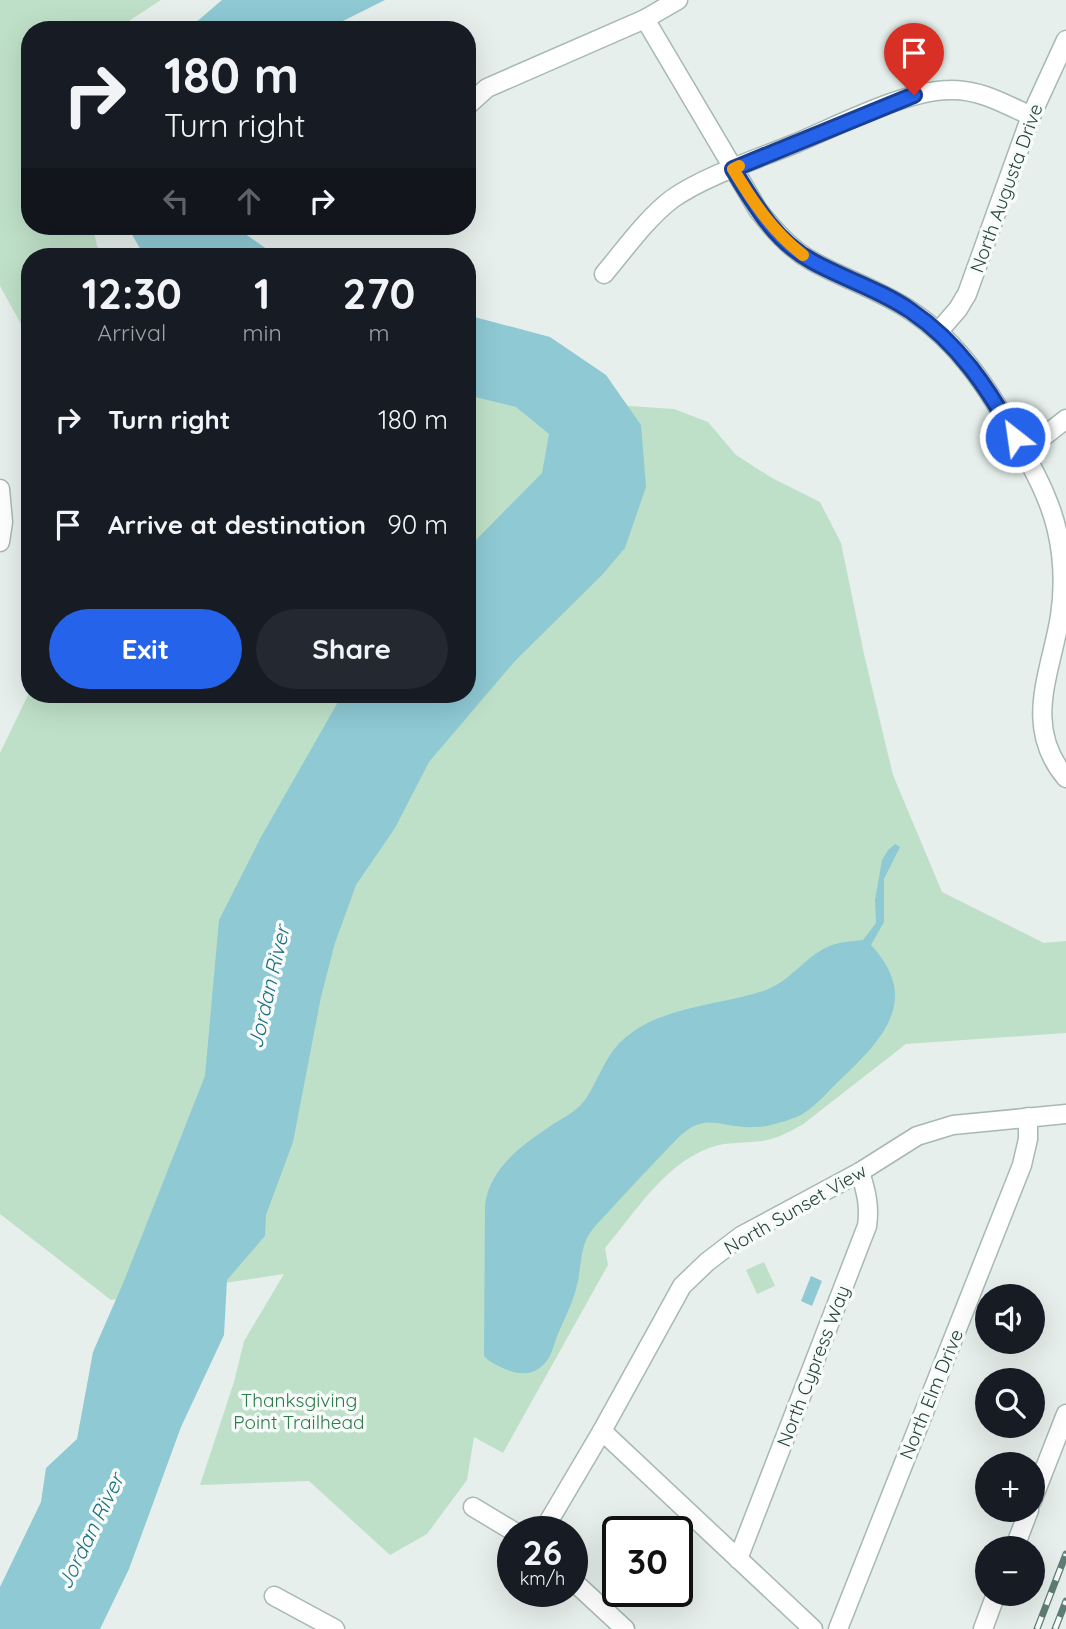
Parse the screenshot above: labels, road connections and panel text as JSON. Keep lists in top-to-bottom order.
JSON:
{
  "streets": {
    "street": [
      "North Augusta Drive",
      "North Sunset View",
      "North Cypress Way",
      "North Elm Drive"
    ]
  },
  "crossings": [
    ["North Sunset View", "North Cypress Way"],
    ["North Sunset View", "North Elm Drive"]
  ],
  "water": ["Jordan River"],
  "parks": ["Thanksgiving Point Trailhead"],
  "page": {
    "turn": ["180 m", "Turn right"],
    "eta": [
      "12:30",
      "Arrival",
      "1",
      "min",
      "270",
      "m"
    ],
    "list": [
      {
        "name": "Turn right",
        "value": "180 m"
      },
      {
        "name": "Arrive at destination",
        "value": "90 m"
      }
    ],
    "buttons": ["Exit", "Share"],
    "map_buttons": ["+", "−"],
    "speed": "26 km/h",
    "limit": "30"
  }
}
